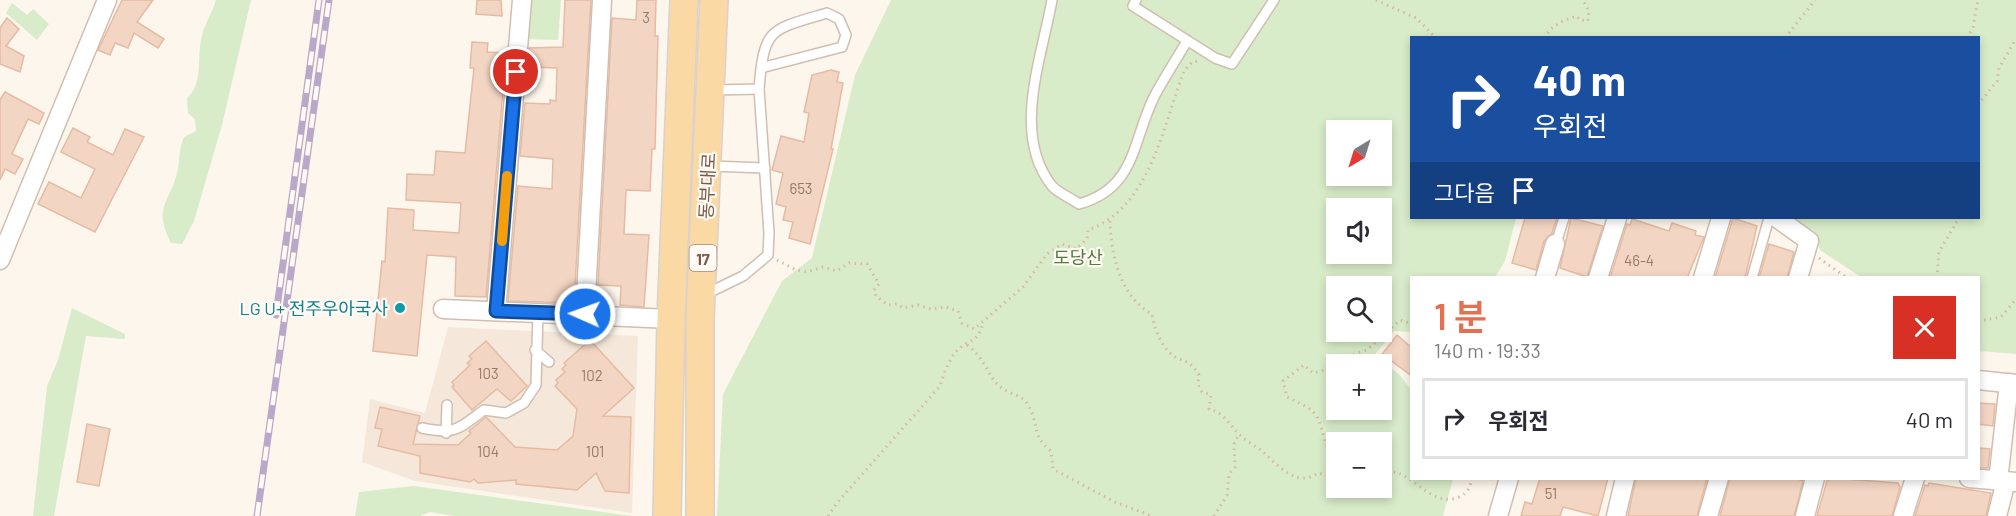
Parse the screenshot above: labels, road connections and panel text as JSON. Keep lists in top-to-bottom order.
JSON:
{
  "streets": {
    "main road": ["동부대로", "17"]
  },
  "parks": ["도당산"],
  "places": ["LG U+ 전주우아국사"],
  "house_numbers": [
    "3",
    "653",
    "46-4",
    "103",
    "102",
    "104",
    "101",
    "51"
  ],
  "north": "bottom left",
  "page": {
    "turn": ["40 m", "우회전"],
    "map_buttons": ["+", "−"],
    "then": "그다음",
    "heading": ["1 분", "140 m · 19:33"],
    "list": [
      {
        "name": "우회전",
        "value": "40 m"
      }
    ]
  }
}
